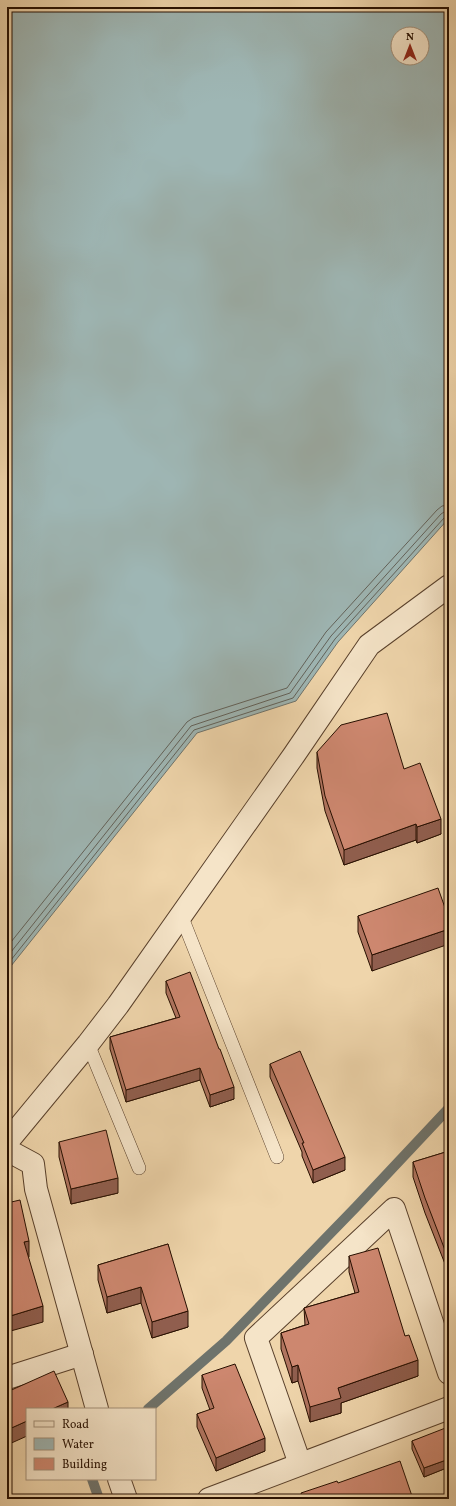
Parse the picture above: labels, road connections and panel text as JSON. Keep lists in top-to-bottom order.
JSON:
{
  "legend": ["Road", "Water", "Building"],
  "north": "top"
}
